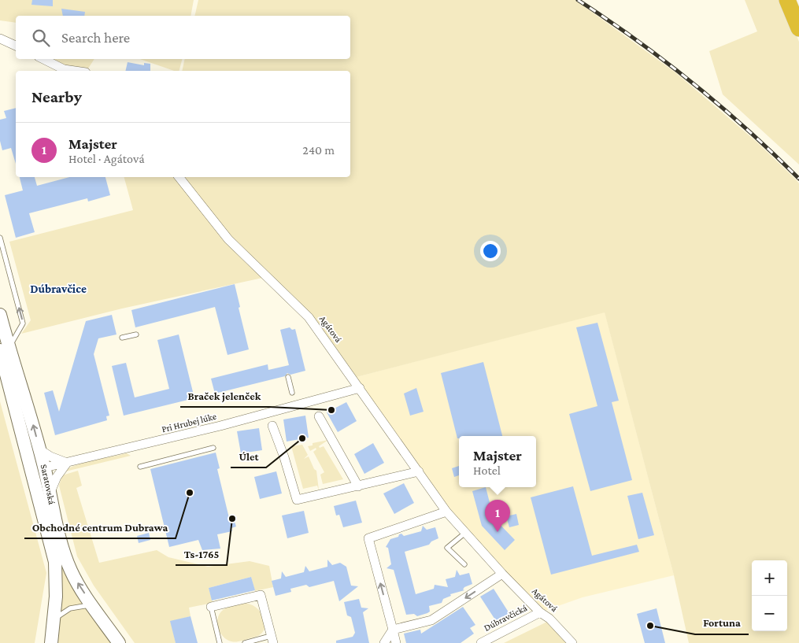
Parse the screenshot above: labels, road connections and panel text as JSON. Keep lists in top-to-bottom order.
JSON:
{
  "streets": {
    "main road": ["Saratovská"],
    "street": ["Agátová", "Pri Hrubej lúke", "Dúbravčická"]
  },
  "crossings": [
    ["Agátová", "Pri Hrubej lúke"],
    ["Agátová", "Dúbravčická"],
    ["Pri Hrubej lúke", "Saratovská"]
  ],
  "districts": ["Dúbravčice"],
  "places": [
    "Braček jelenček",
    "Úlet",
    "Obchodné centrum Dubrawa",
    "Ts-1765",
    "Fortuna"
  ],
  "page": {
    "search": "Search here",
    "heading": "Nearby",
    "list": [
      {
        "mark": "1",
        "name": "Majster",
        "note": "Hotel · Agátová",
        "value": "240 m"
      }
    ],
    "popup": ["Majster", "Hotel"],
    "pins": "1",
    "map_buttons": ["+", "−"]
  }
}
